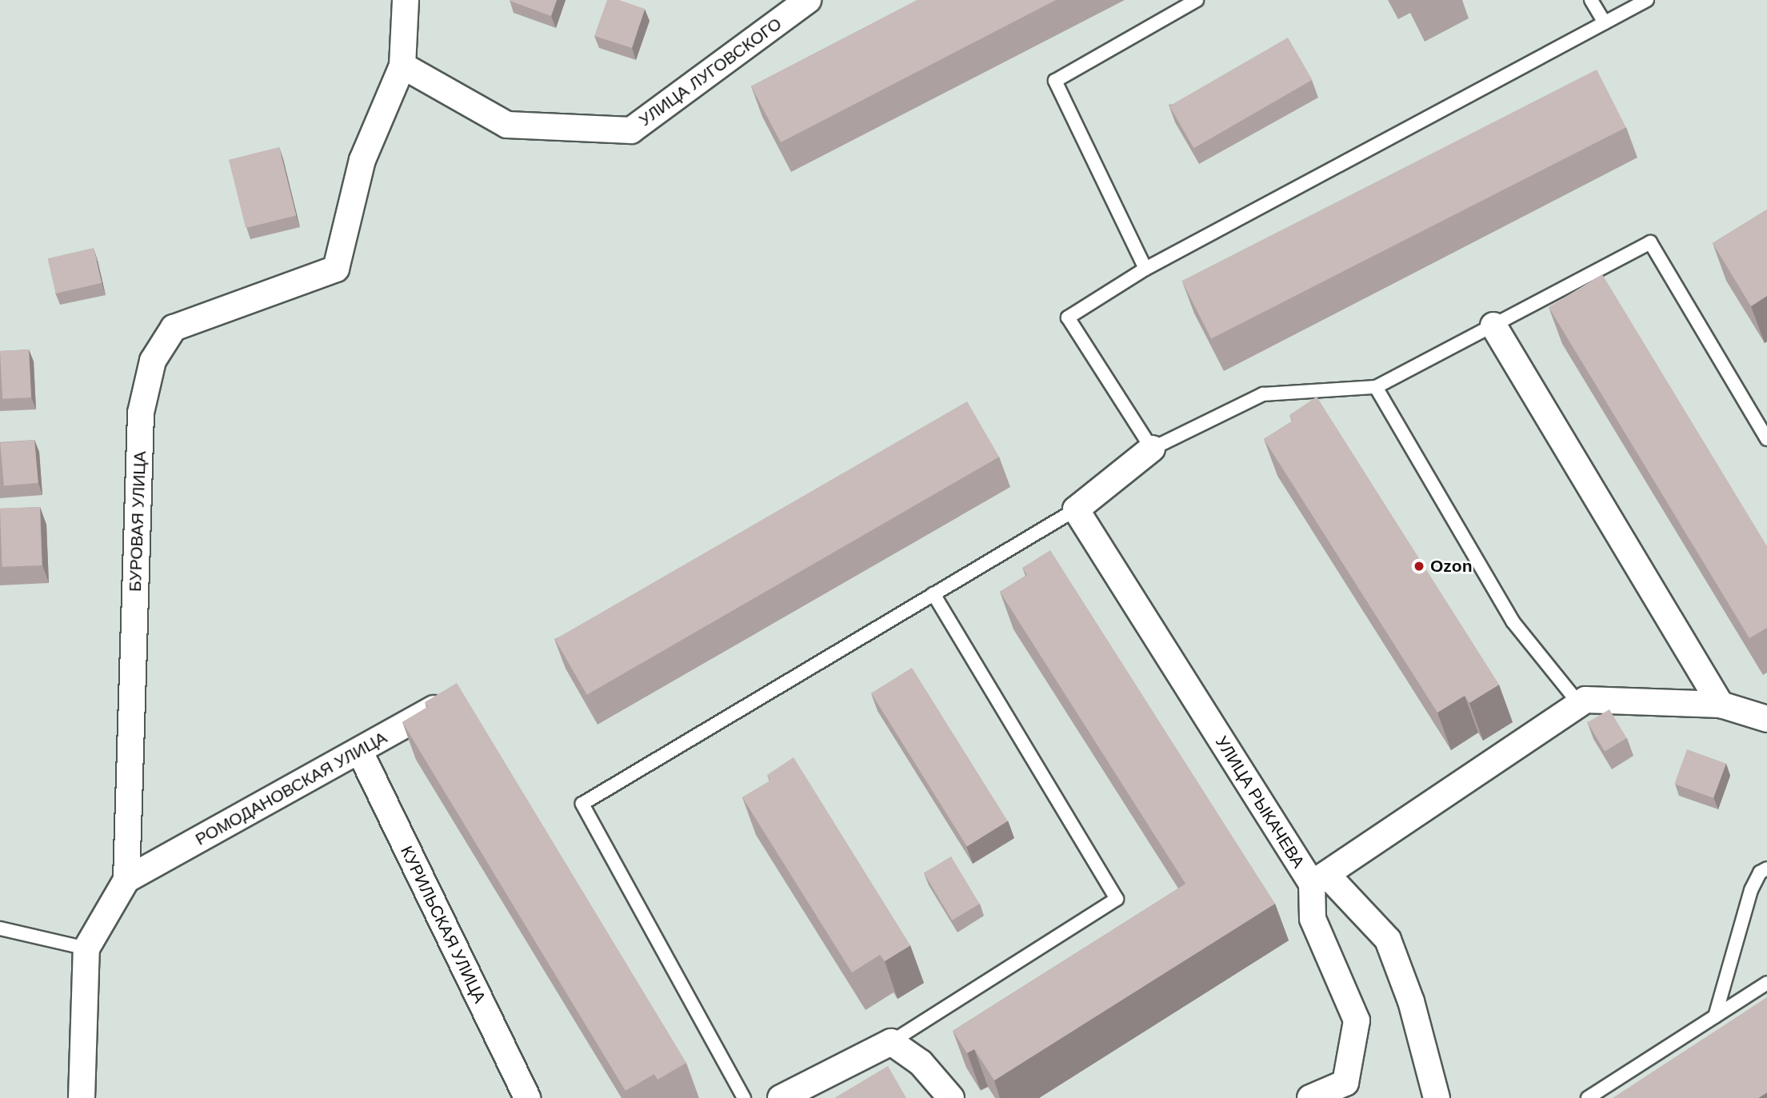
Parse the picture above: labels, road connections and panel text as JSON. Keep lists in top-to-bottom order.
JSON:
{
  "streets": {
    "street": [
      "УЛИЦА ЛУГОВСКОГО",
      "БУРОВАЯ УЛИЦА",
      "РОМОДАНОВСКАЯ УЛИЦА",
      "УЛИЦА РЫКАЧЕВА",
      "КУРИЛЬСКАЯ УЛИЦА"
    ]
  },
  "crossings": [
    ["УЛИЦА ЛУГОВСКОГО", "БУРОВАЯ УЛИЦА"],
    ["БУРОВАЯ УЛИЦА", "РОМОДАНОВСКАЯ УЛИЦА"],
    ["РОМОДАНОВСКАЯ УЛИЦА", "КУРИЛЬСКАЯ УЛИЦА"]
  ],
  "places": ["Ozon"]
}
